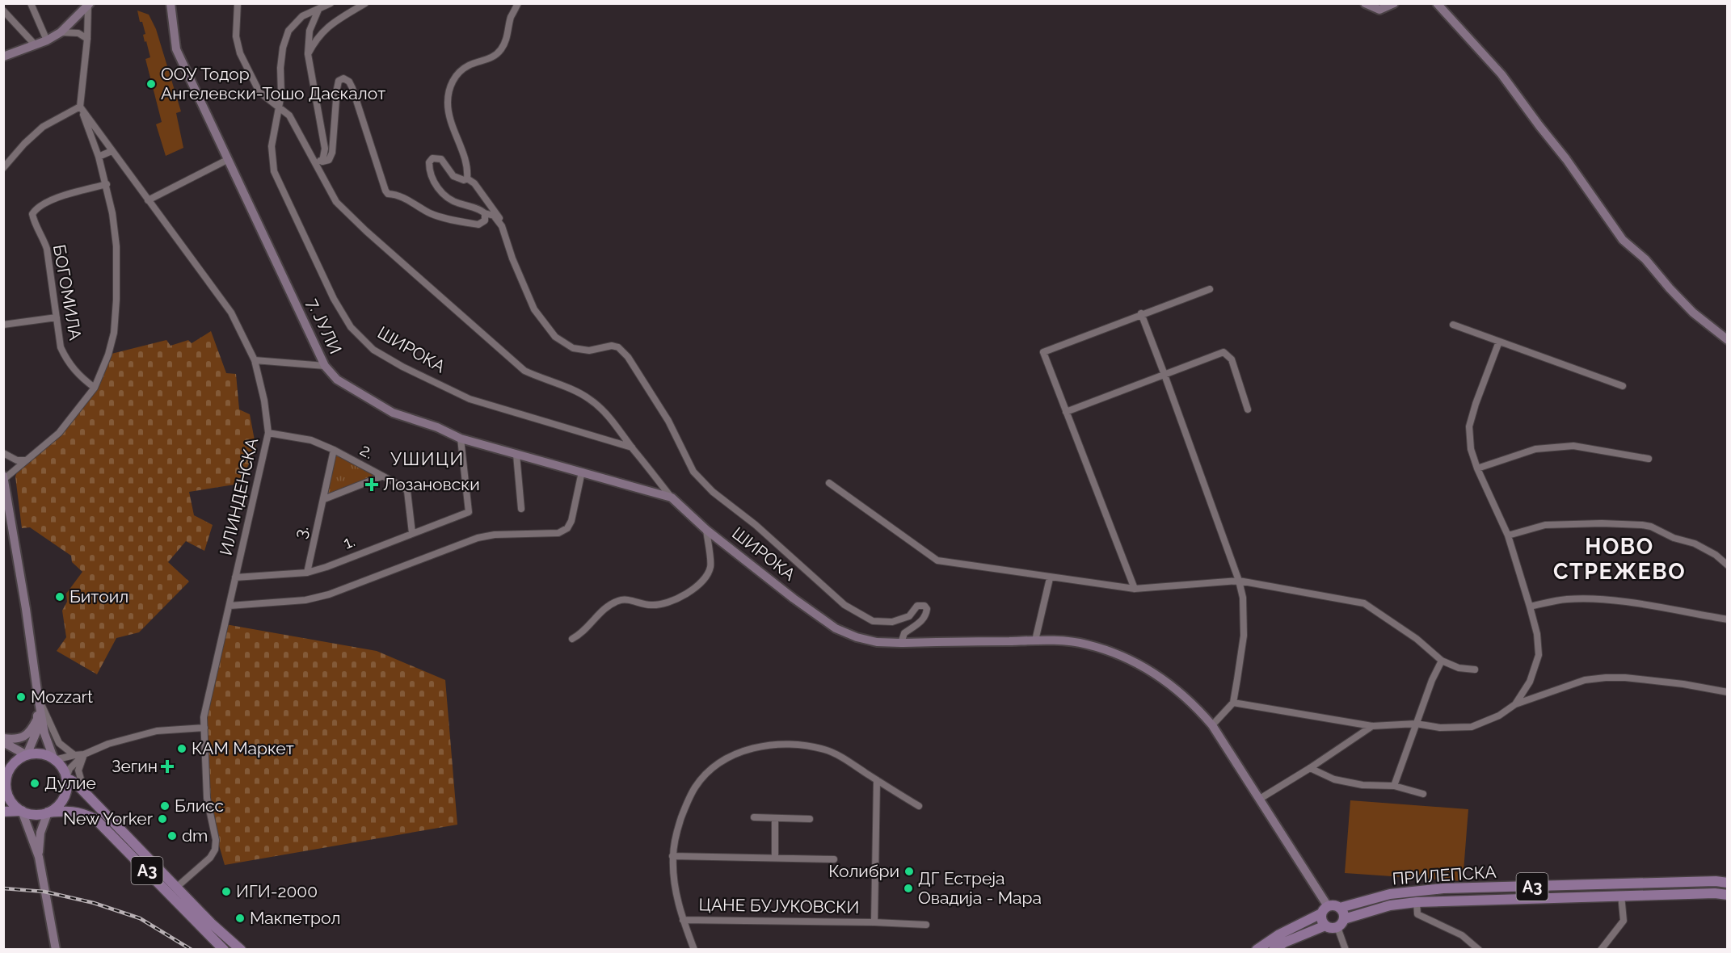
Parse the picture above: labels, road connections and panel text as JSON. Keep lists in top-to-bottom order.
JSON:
{
  "streets": {
    "main road": ["A3", "ПРИЛЕПСКА"],
    "street": [
      "БОГОМИЛА",
      "7. ЈУЛИ",
      "ШИРОКА",
      "2.",
      "ИЛИНДЕНСКА",
      "3.",
      "1.",
      "ЦАНЕ БУЈУКОВСКИ"
    ]
  },
  "crossings": [
    ["7. ЈУЛИ", "ШИРОКА"],
    ["7. ЈУЛИ", "1."],
    ["ШИРОКА", "A3"],
    ["ШИРОКА", "ПРИЛЕПСКА"],
    ["2.", "ИЛИНДЕНСКА"],
    ["2.", "3."],
    ["2.", "1."],
    ["ИЛИНДЕНСКА", "1."],
    ["ИЛИНДЕНСКА", "A3"],
    ["3.", "1."],
    ["A3", "ПРИЛЕПСКА"]
  ],
  "districts": ["УШИЦИ", "НОВО СТРЕЖЕВО"],
  "places": {
    "other": [
      "ООУ Тодор Ангелевски-Тошо Даскалот",
      "Битоил",
      "Mozzart",
      "КАМ Маркет",
      "Дулие",
      "Блисс",
      "New Yorker",
      "dm",
      "Колибри",
      "ДГ Естреја Овадија - Мара",
      "ИГИ-2000",
      "Макпетрол"
    ],
    "health": ["Лозановски", "Зегин"]
  }
}
